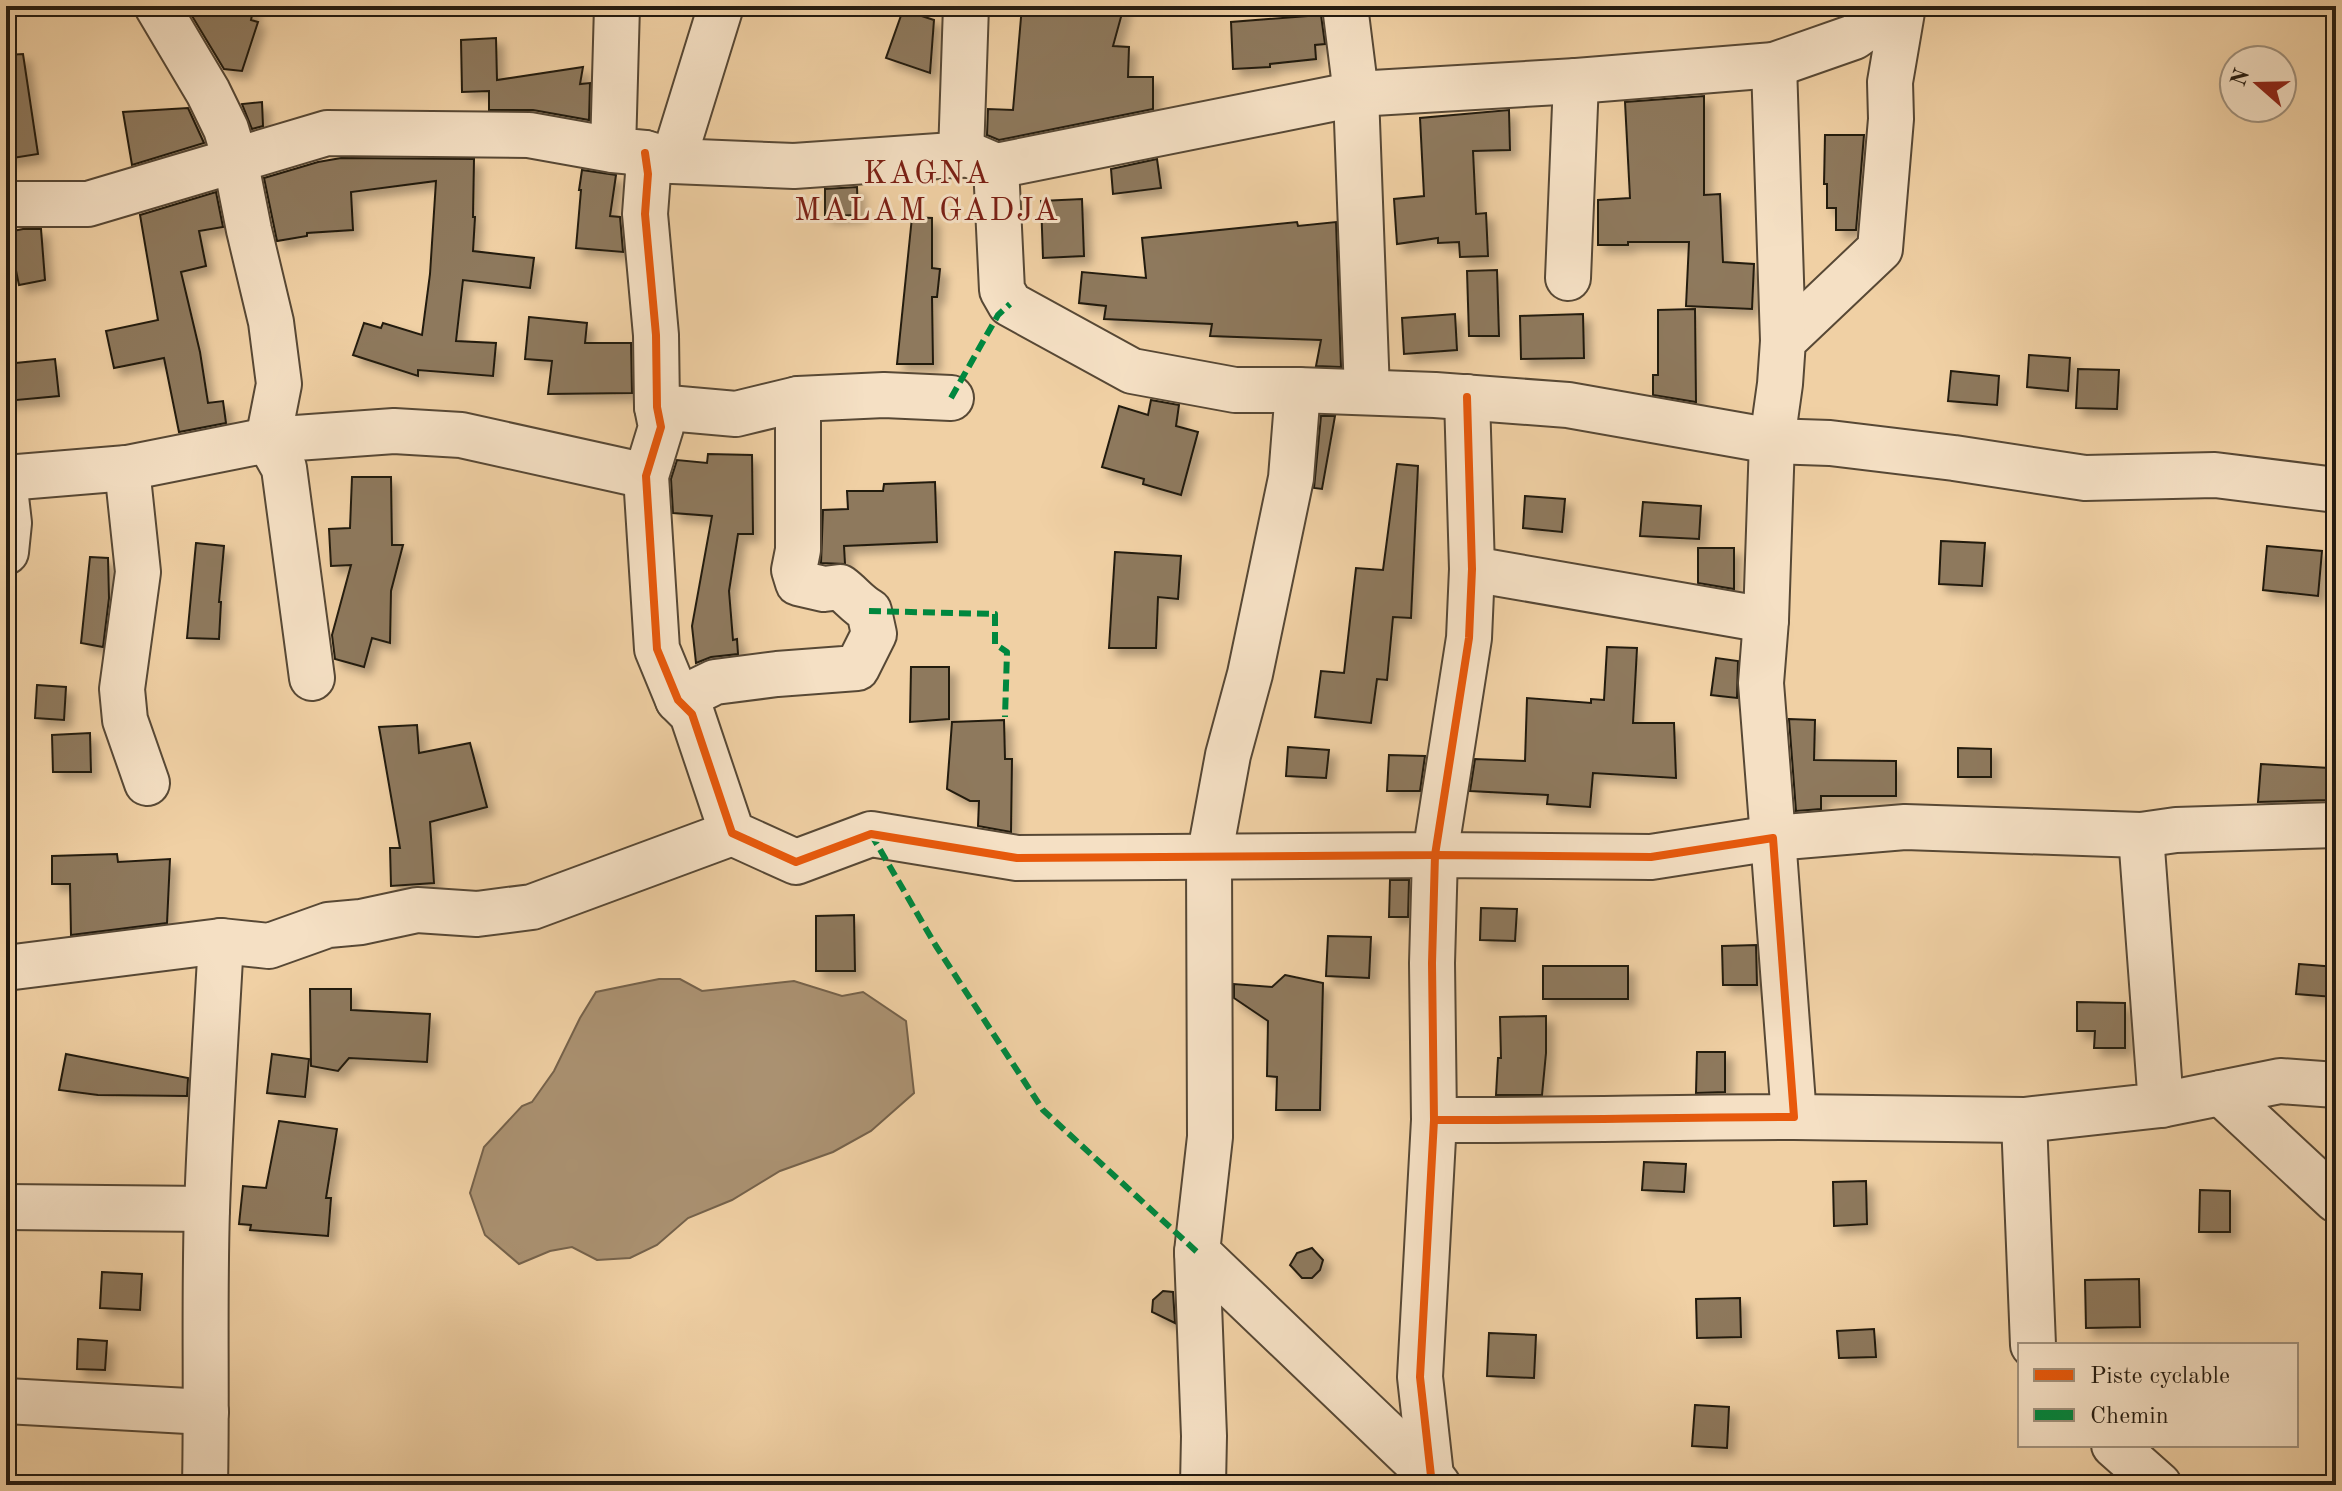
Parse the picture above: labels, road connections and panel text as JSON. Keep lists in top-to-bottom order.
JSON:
{
  "districts": ["KAGNA MALAM GADJA"],
  "legend": ["Piste cyclable", "Chemin"],
  "north": "left"
}
